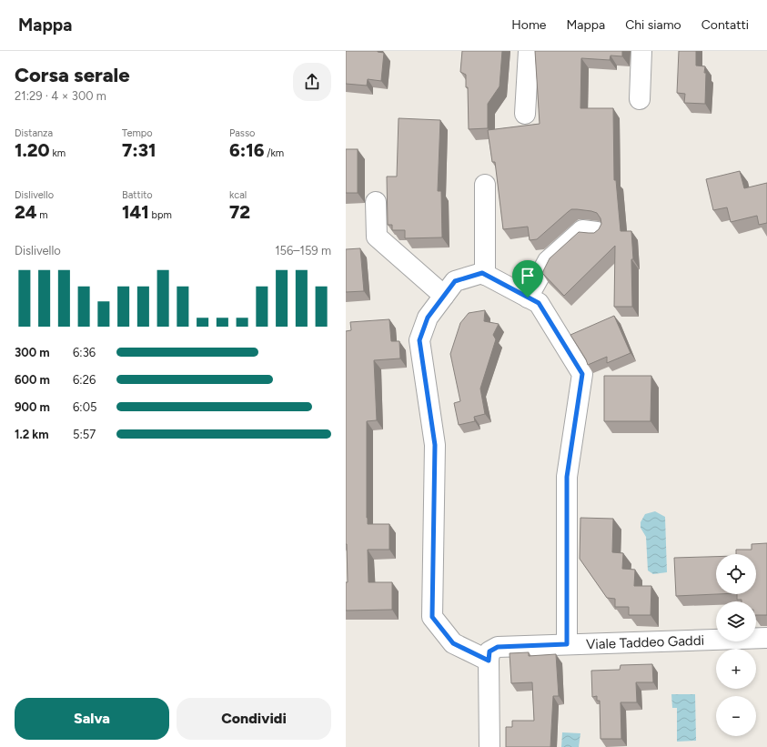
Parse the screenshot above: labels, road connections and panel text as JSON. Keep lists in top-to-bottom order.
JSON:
{
  "streets": {
    "street": ["Viale Taddeo Gaddi"]
  },
  "page": {
    "header": "Mappa",
    "nav": [
      "Home",
      "Mappa",
      "Chi siamo",
      "Contatti"
    ],
    "heading": ["Corsa serale", "21:29 · 4 × 300 m"],
    "stats": [
      ["Distanza", "1.20 km"],
      ["Tempo", "7:31"],
      ["Passo", "6:16 /km"],
      ["Dislivello", "24 m"],
      ["Battito", "141 bpm"],
      ["kcal", "72"]
    ],
    "chart": ["Dislivello", "156–159 m"],
    "list": [
      {
        "name": "300 m",
        "note": "6:36"
      },
      {
        "name": "600 m",
        "note": "6:26"
      },
      {
        "name": "900 m",
        "note": "6:05"
      },
      {
        "name": "1.2 km",
        "note": "5:57"
      }
    ],
    "map_buttons": ["+", "−"],
    "buttons": ["Salva", "Condividi"]
  }
}
